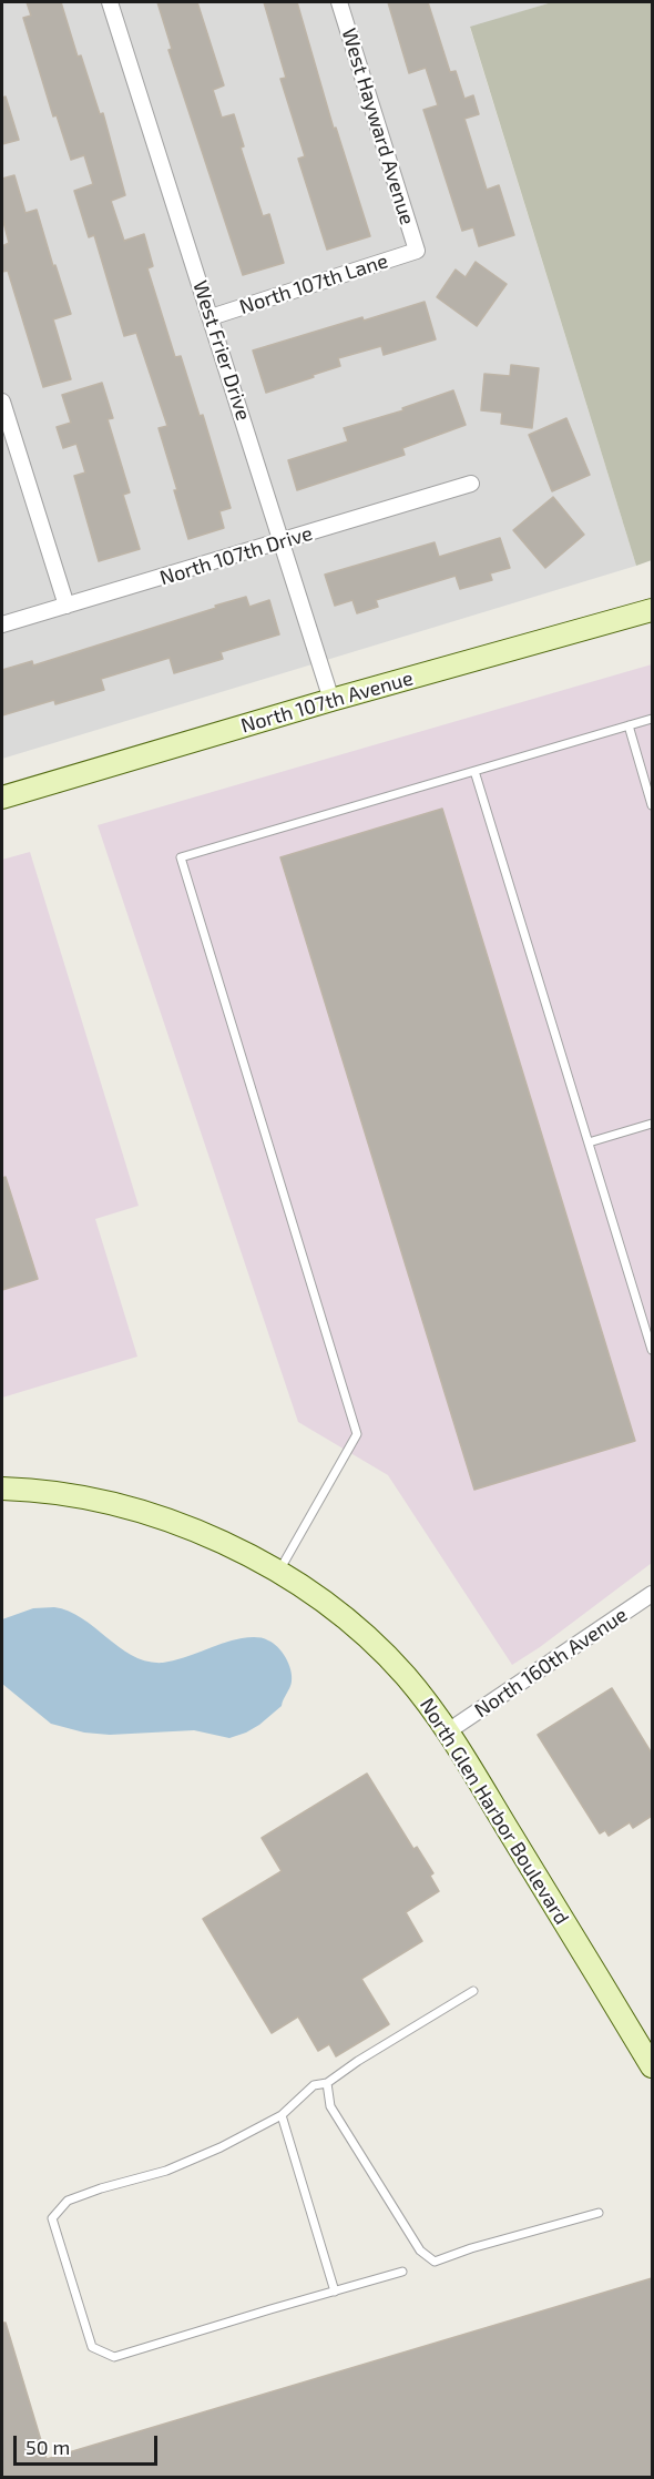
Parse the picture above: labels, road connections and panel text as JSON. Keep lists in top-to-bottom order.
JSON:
{
  "streets": {
    "main road": ["North 107th Avenue", "North Glen Harbor Boulevard"],
    "street": [
      "West Hayward Avenue",
      "North 107th Lane",
      "West Frier Drive",
      "North 107th Drive",
      "North 160th Avenue"
    ]
  },
  "crossings": [
    ["West Hayward Avenue", "North 107th Lane"],
    ["North 107th Lane", "West Frier Drive"],
    ["West Frier Drive", "North 107th Drive"],
    ["West Frier Drive", "North 107th Avenue"],
    ["North 160th Avenue", "North Glen Harbor Boulevard"]
  ],
  "scale_bar": "50 m"
}
